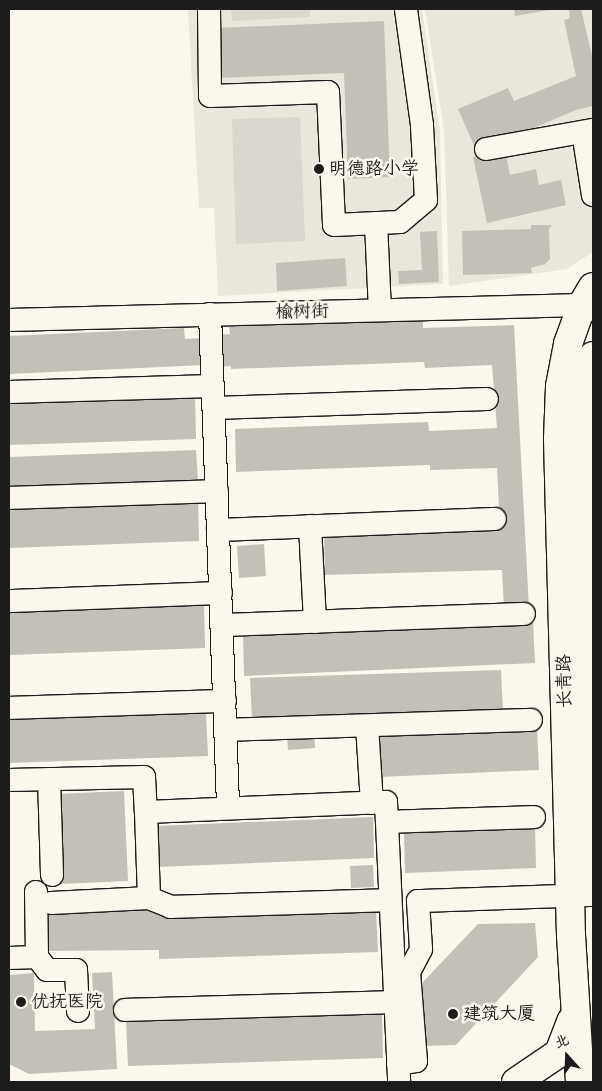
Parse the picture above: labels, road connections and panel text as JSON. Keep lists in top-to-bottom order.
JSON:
{
  "streets": {
    "main road": ["长青路"],
    "street": ["榆树街"]
  },
  "crossings": [
    ["榆树街", "长青路"]
  ],
  "places": ["明德路小学", "优抚医院", "建筑大厦"],
  "north": "top"
}
